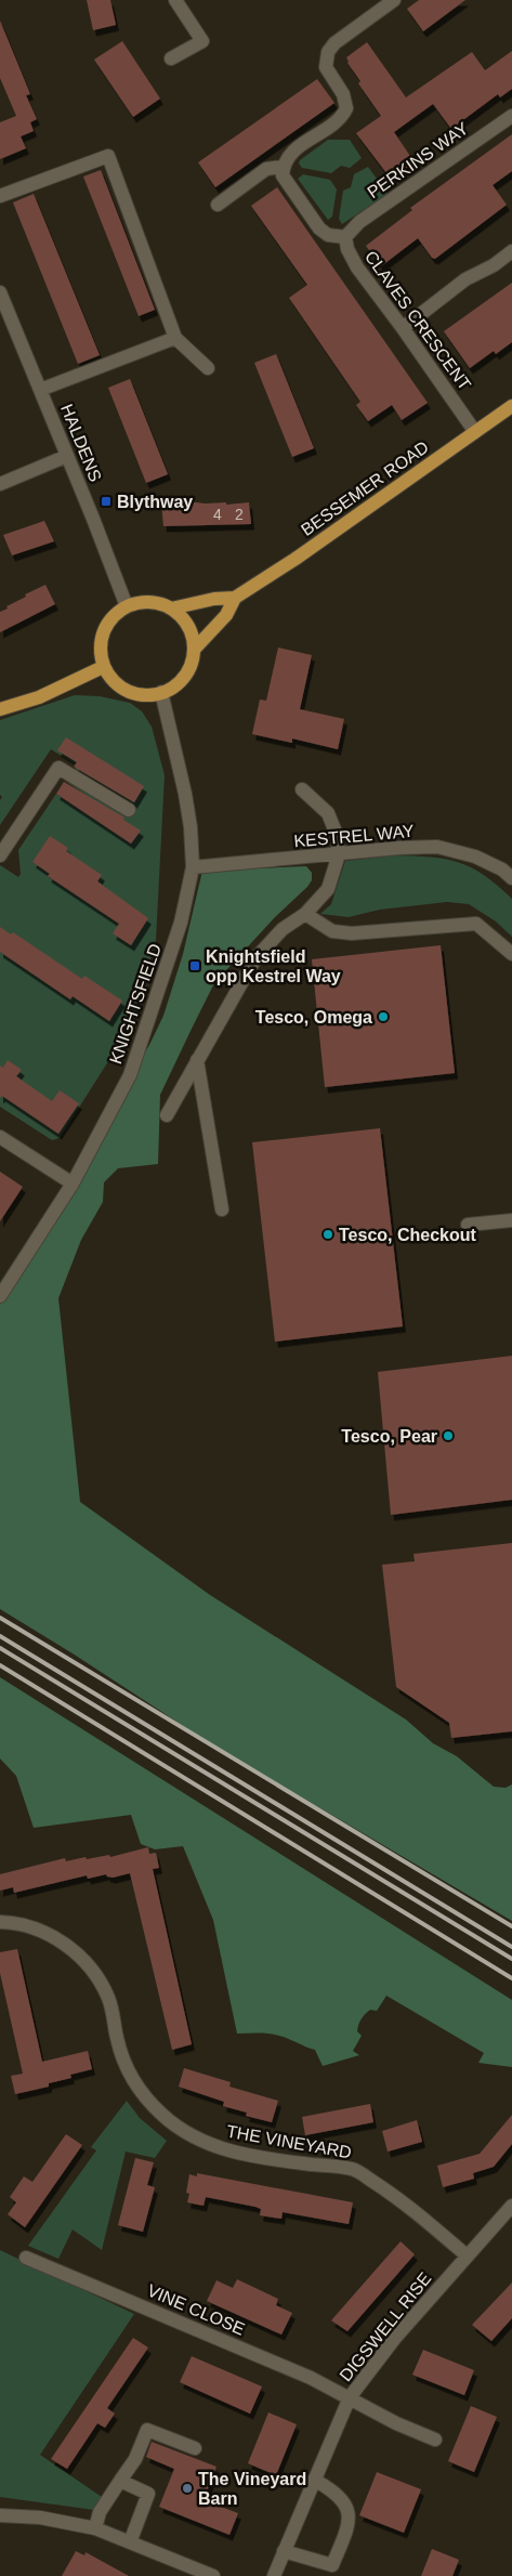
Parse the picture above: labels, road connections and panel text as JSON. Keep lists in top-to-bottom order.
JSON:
{
  "streets": {
    "main road": ["BESSEMER ROAD"],
    "street": [
      "PERKINS WAY",
      "CLAVES CRESCENT",
      "HALDENS",
      "KESTREL WAY",
      "KNIGHTSFIELD",
      "THE VINEYARD",
      "VINE CLOSE",
      "DIGSWELL RISE"
    ]
  },
  "crossings": [
    ["PERKINS WAY", "CLAVES CRESCENT"],
    ["CLAVES CRESCENT", "BESSEMER ROAD"],
    ["HALDENS", "BESSEMER ROAD"],
    ["HALDENS", "KNIGHTSFIELD"],
    ["BESSEMER ROAD", "KNIGHTSFIELD"],
    ["KESTREL WAY", "KNIGHTSFIELD"],
    ["THE VINEYARD", "DIGSWELL RISE"],
    ["VINE CLOSE", "DIGSWELL RISE"]
  ],
  "places": {
    "transit": ["Blythway", "Knightsfield opp Kestrel Way"],
    "other": [
      "Tesco, Omega",
      "Tesco, Checkout",
      "Tesco, Pear",
      "The Vineyard Barn"
    ]
  },
  "house_numbers": ["4", "2"]
}
